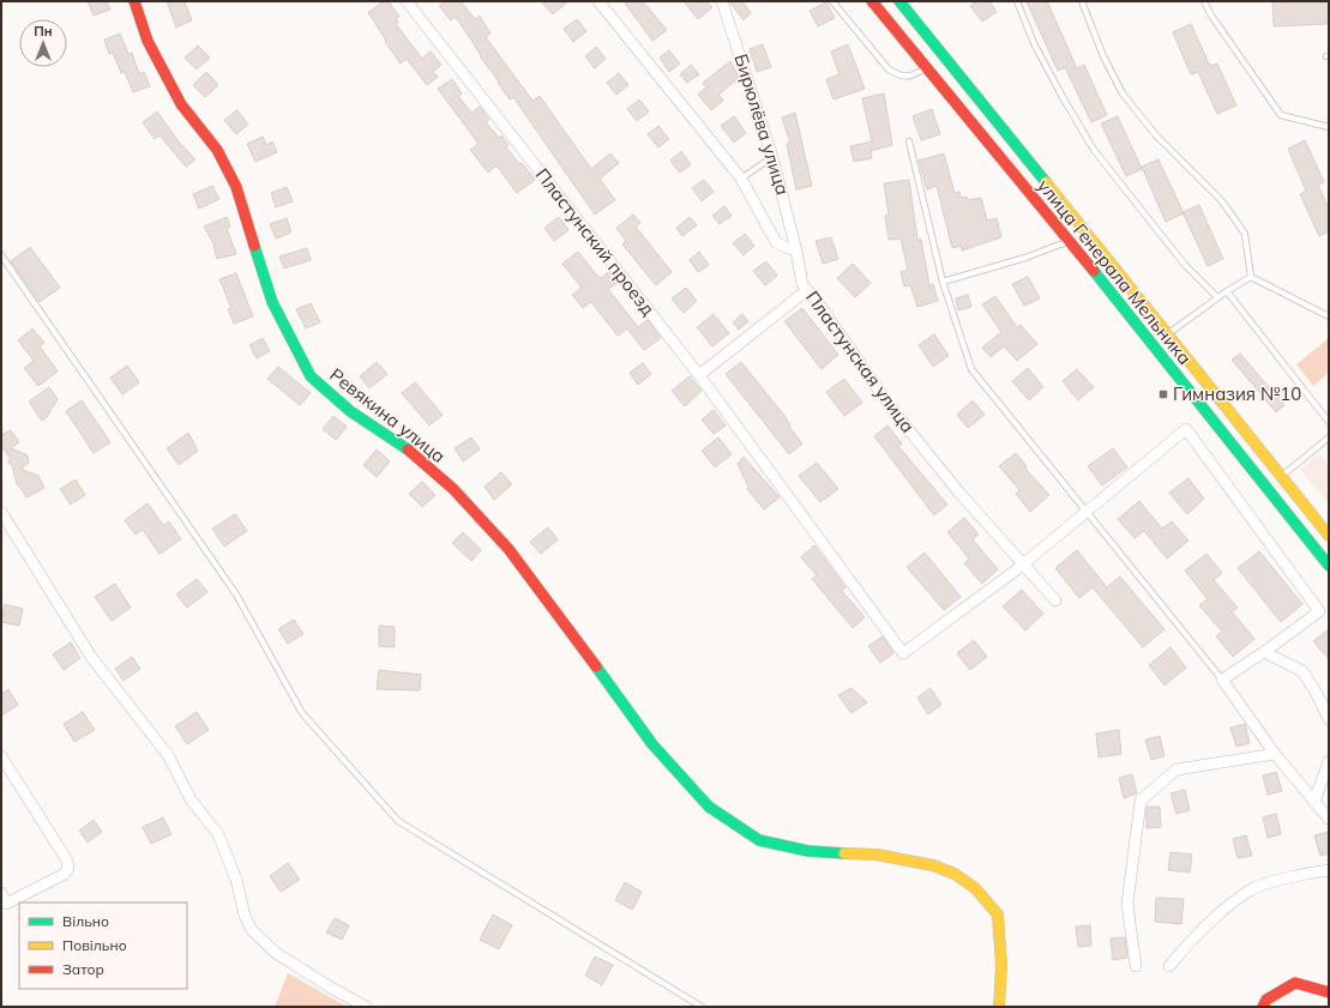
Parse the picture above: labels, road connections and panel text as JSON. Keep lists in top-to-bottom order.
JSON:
{
  "streets": {
    "main road": ["улица Генерала Мельника", "Ревякина улица"],
    "street": ["Бирюлёва улица", "Пластунский проезд", "Пластунская улица"]
  },
  "crossings": [
    ["Бирюлёва улица", "Пластунская улица"],
    ["Пластунский проезд", "Пластунская улица"]
  ],
  "places": {
    "transit": ["Гимназия №10"]
  },
  "legend": ["Вільно", "Повільно", "Затор"],
  "north": "top"
}
